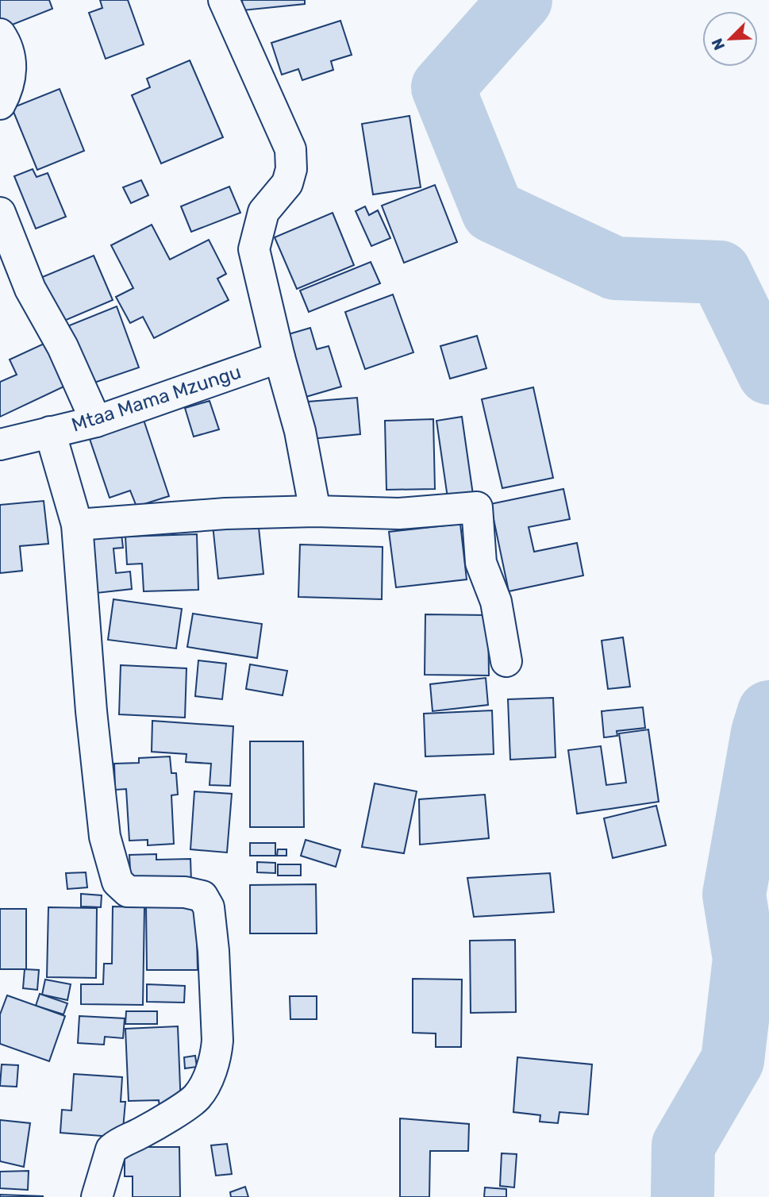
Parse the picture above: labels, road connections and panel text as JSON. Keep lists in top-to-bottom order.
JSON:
{
  "streets": {
    "street": ["Mtaa Mama Mzungu"]
  },
  "north": "bottom left"
}
